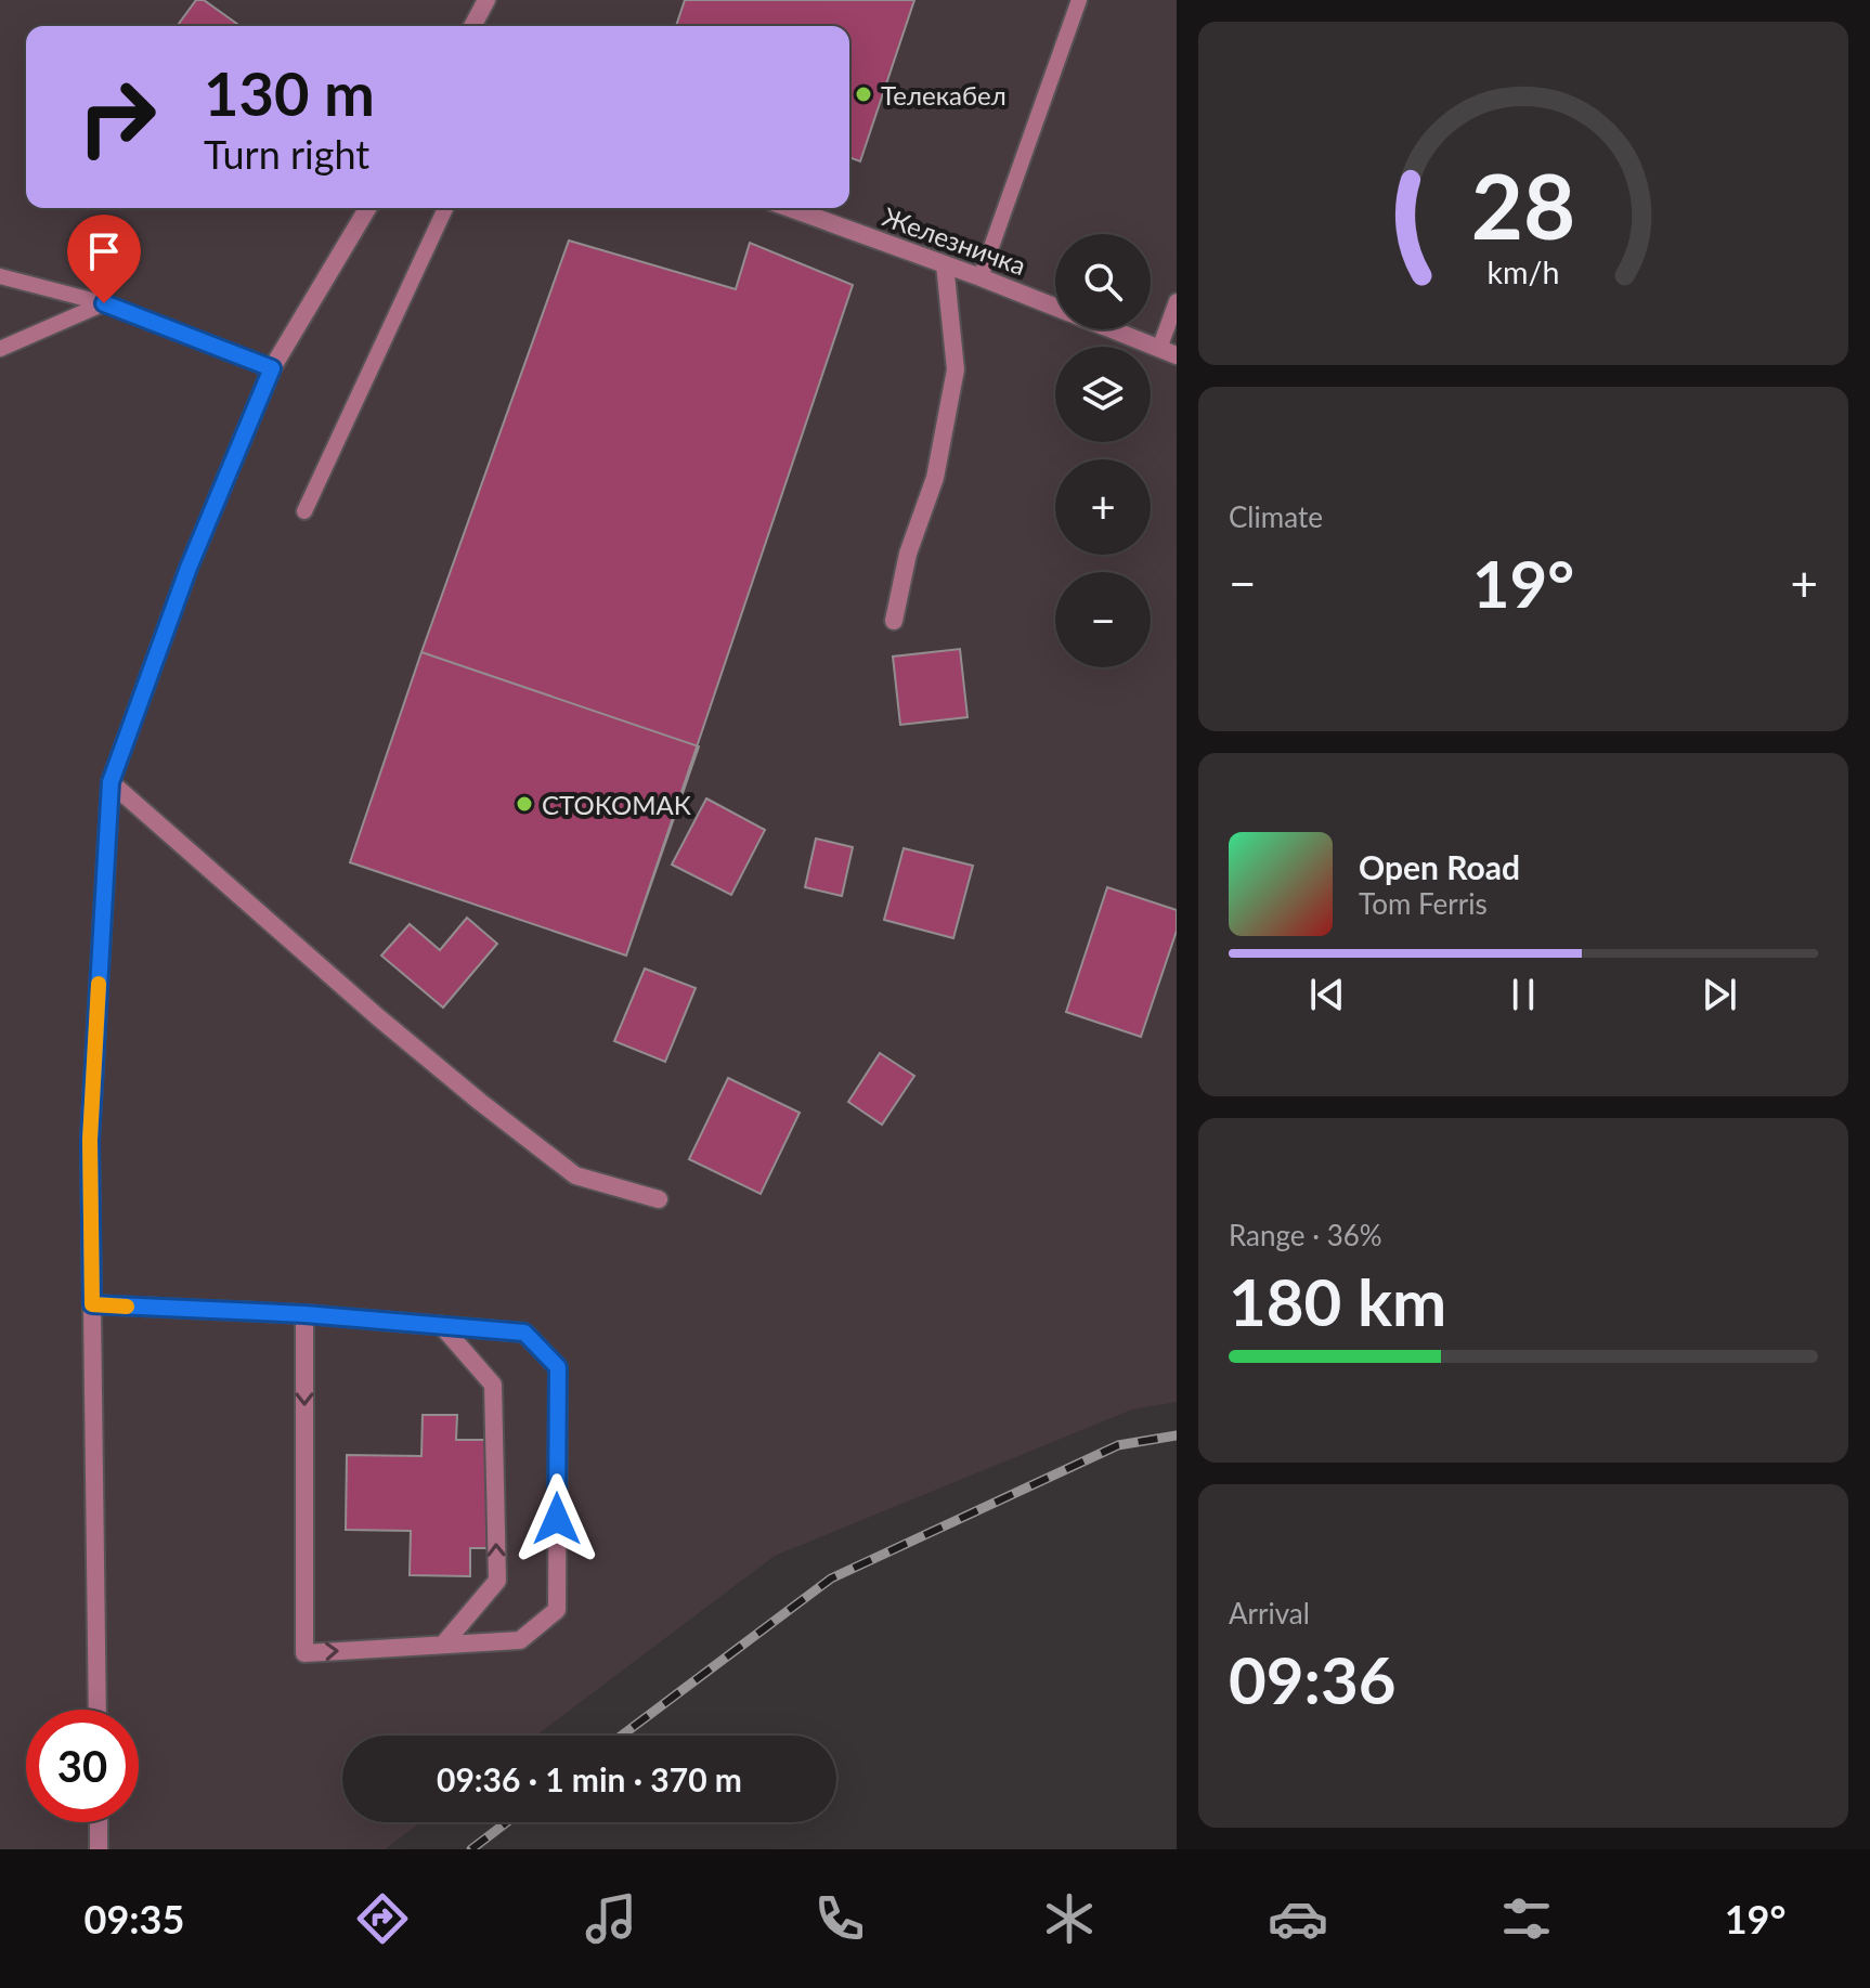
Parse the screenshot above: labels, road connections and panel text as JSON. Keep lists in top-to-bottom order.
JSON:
{
  "streets": {
    "street": ["Железничка"]
  },
  "places": ["Телекабел", "СТОКОМАК"],
  "page": {
    "turn": ["130 m", "Turn right"],
    "map_buttons": ["+", "−"],
    "tile": [
      "Climate",
      ["Range · 36%", "180 km"],
      ["Arrival", "09:36"]
    ],
    "heat": ["−", "19°", "+"],
    "song": ["Open Road", "Tom Ferris"],
    "limit": "30",
    "trip": "09:36 · 1 min · 370 m",
    "tabs": ["09:35", "19°"],
    "gauge": ["28", "km/h"]
  }
}
